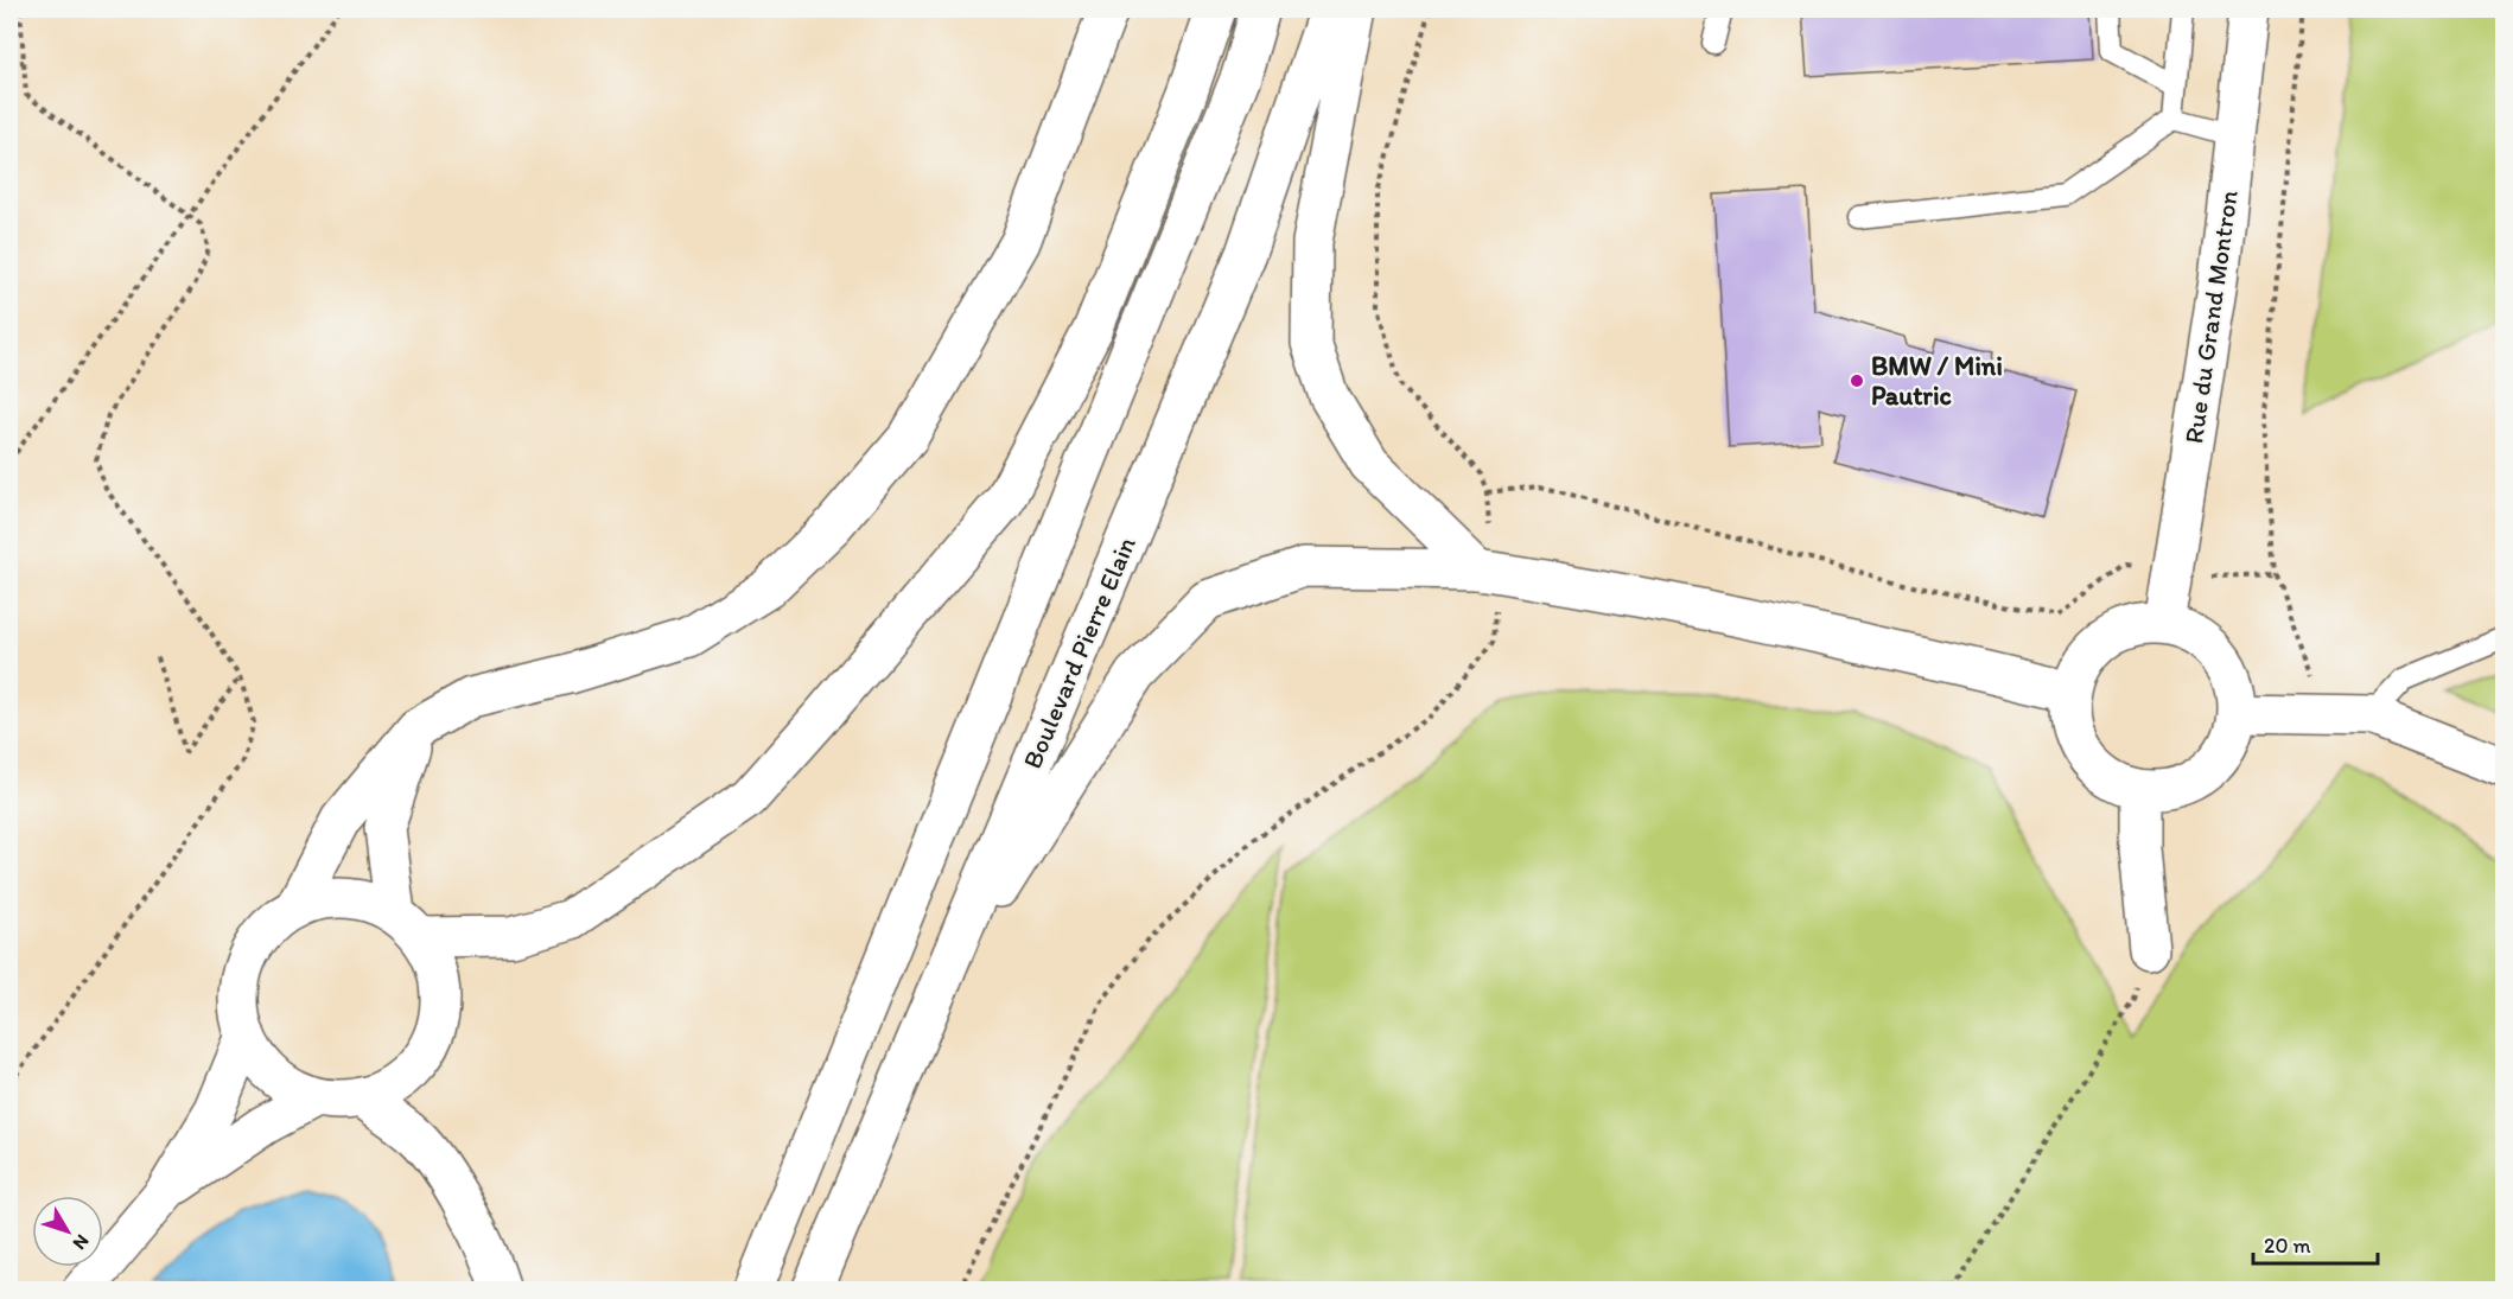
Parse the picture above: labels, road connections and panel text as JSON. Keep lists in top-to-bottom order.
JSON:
{
  "streets": {
    "main road": ["Rue du Grand Montron", "Boulevard Pierre Elain"]
  },
  "places": ["BMW / Mini Pautric"],
  "scale_bar": "20 m",
  "north": "bottom right"
}
